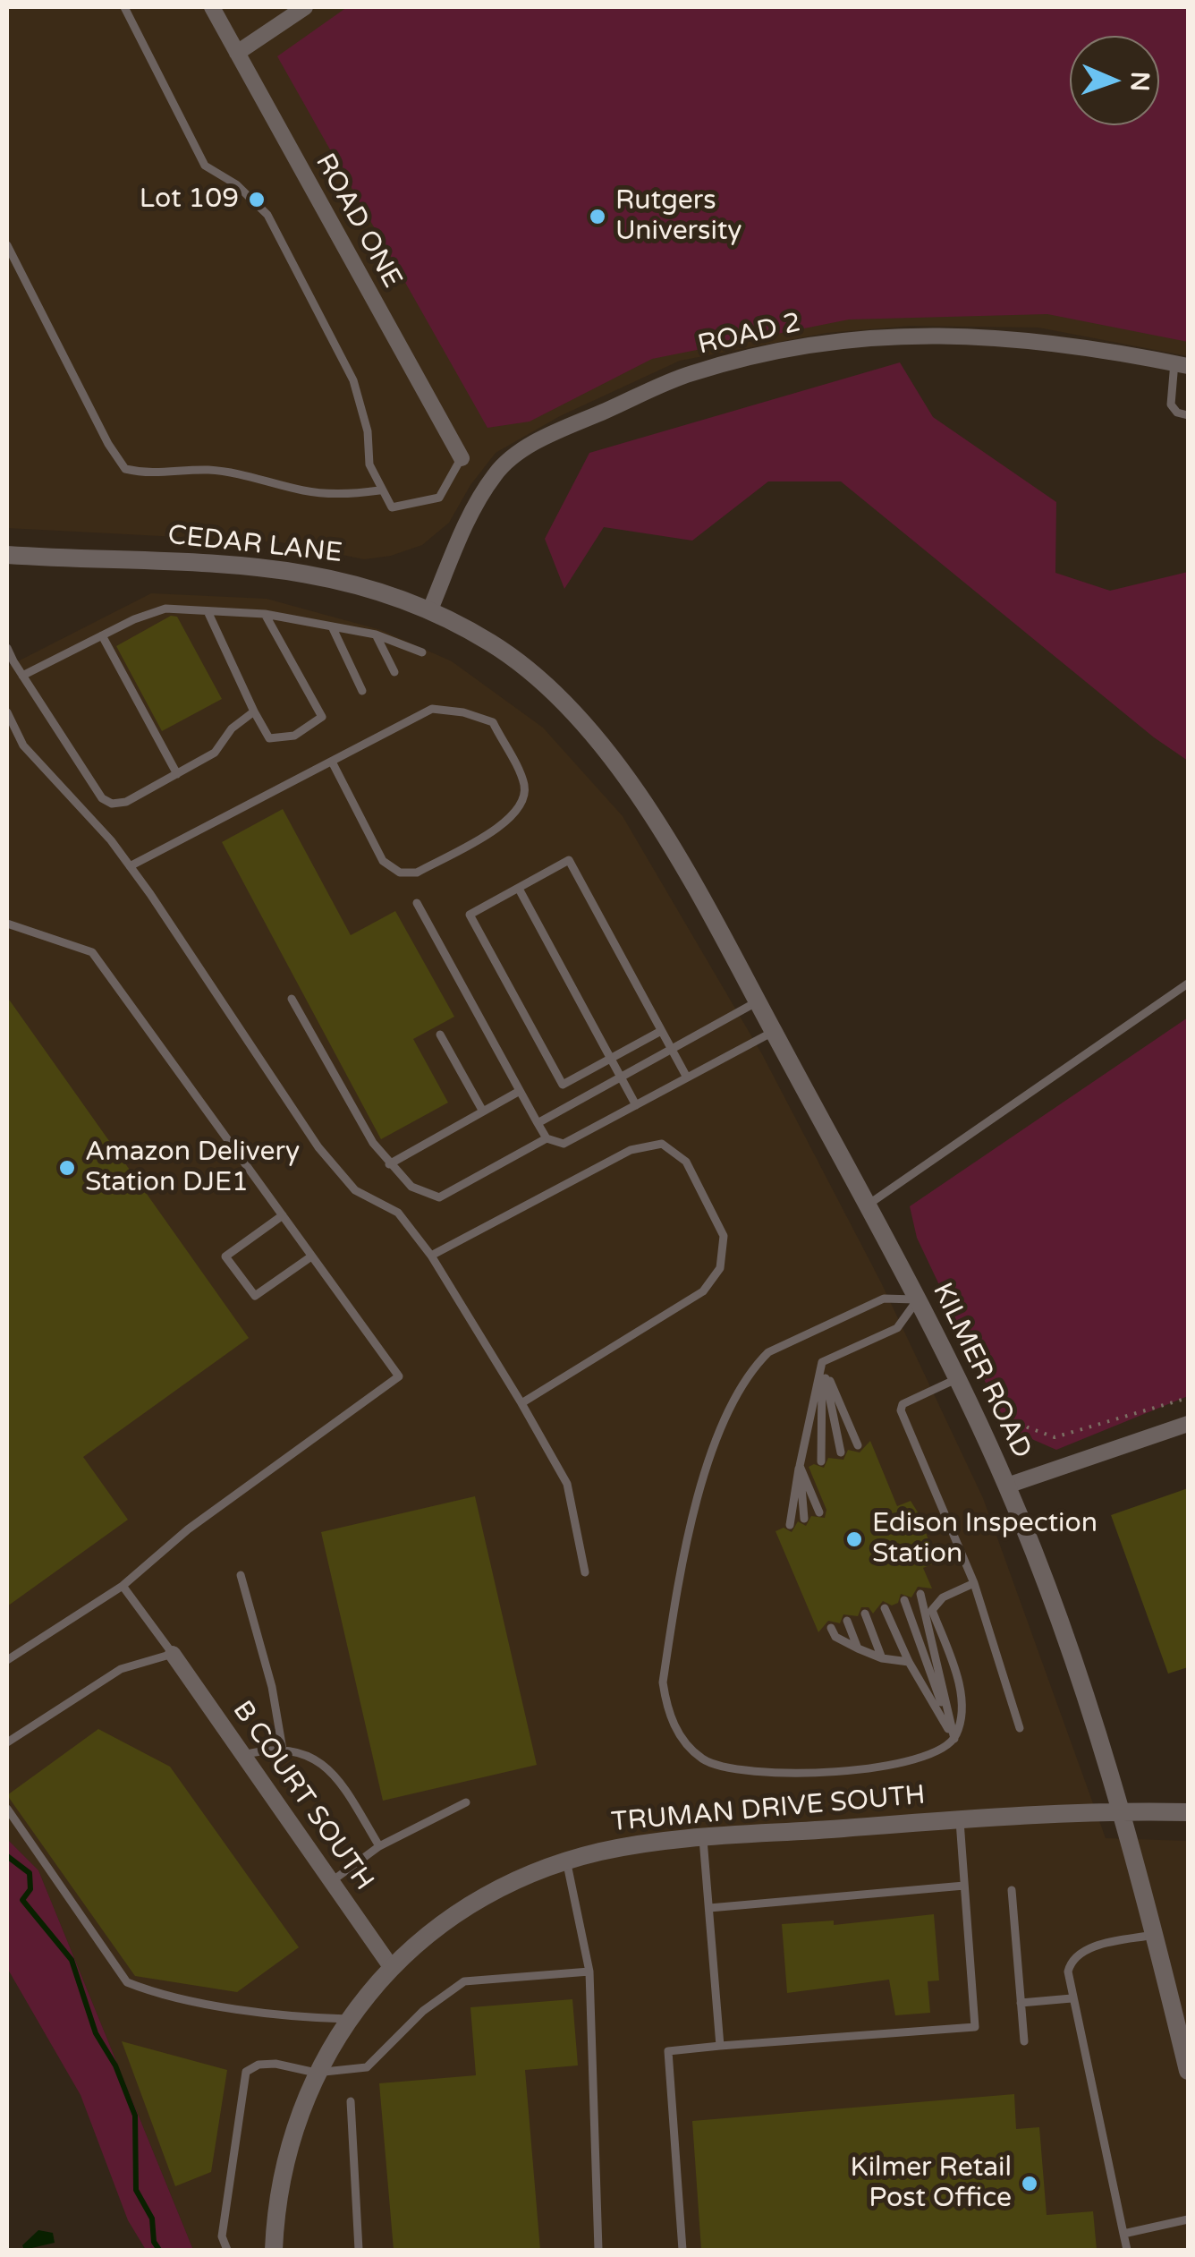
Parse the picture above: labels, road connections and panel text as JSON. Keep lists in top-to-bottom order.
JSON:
{
  "streets": {
    "street": [
      "ROAD ONE",
      "ROAD 2",
      "CEDAR LANE",
      "KILMER ROAD",
      "B COURT SOUTH",
      "TRUMAN DRIVE SOUTH"
    ]
  },
  "crossings": [
    ["ROAD 2", "CEDAR LANE"],
    ["CEDAR LANE", "KILMER ROAD"],
    ["KILMER ROAD", "TRUMAN DRIVE SOUTH"],
    ["B COURT SOUTH", "TRUMAN DRIVE SOUTH"]
  ],
  "places": [
    "Lot 109",
    "Rutgers University",
    "Amazon Delivery Station DJE1",
    "Edison Inspection Station",
    "Kilmer Retail Post Office"
  ],
  "north": "right"
}
